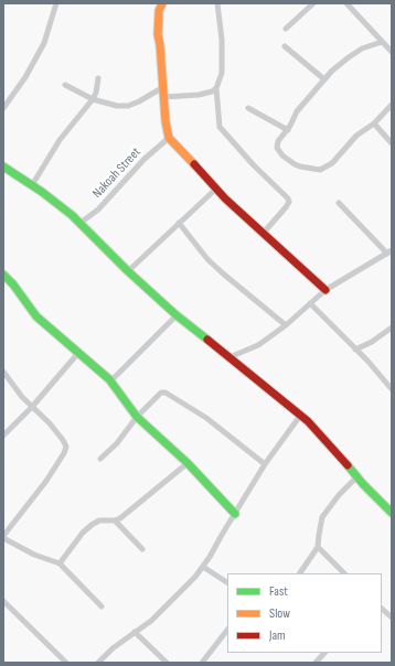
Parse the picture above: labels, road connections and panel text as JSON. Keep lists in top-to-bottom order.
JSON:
{
  "streets": {
    "street": ["Nakoah Street"]
  },
  "legend": ["Fast", "Slow", "Jam"]
}
